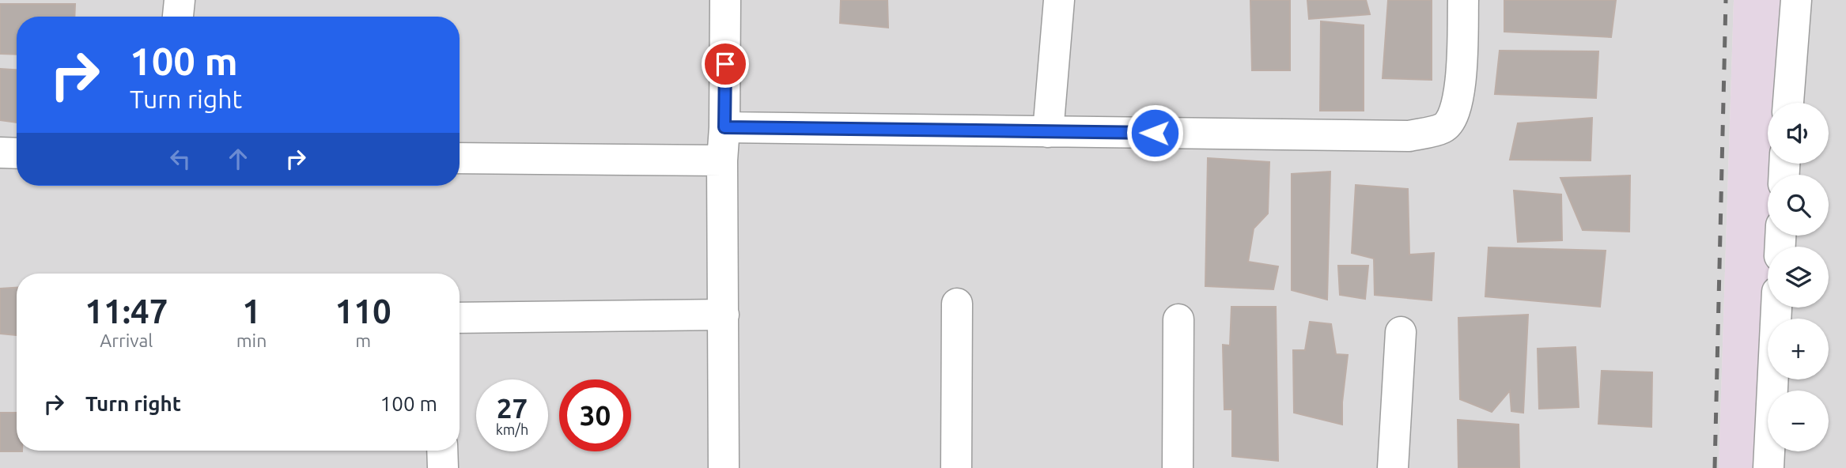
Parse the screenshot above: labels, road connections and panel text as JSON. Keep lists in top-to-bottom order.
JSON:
{
  "page": {
    "turn": ["100 m", "Turn right"],
    "map_buttons": ["+", "−"],
    "eta": [
      "11:47",
      "Arrival",
      "1",
      "min",
      "110",
      "m"
    ],
    "list": [
      {
        "name": "Turn right",
        "value": "100 m"
      }
    ],
    "speed": "27 km/h",
    "limit": "30"
  }
}
